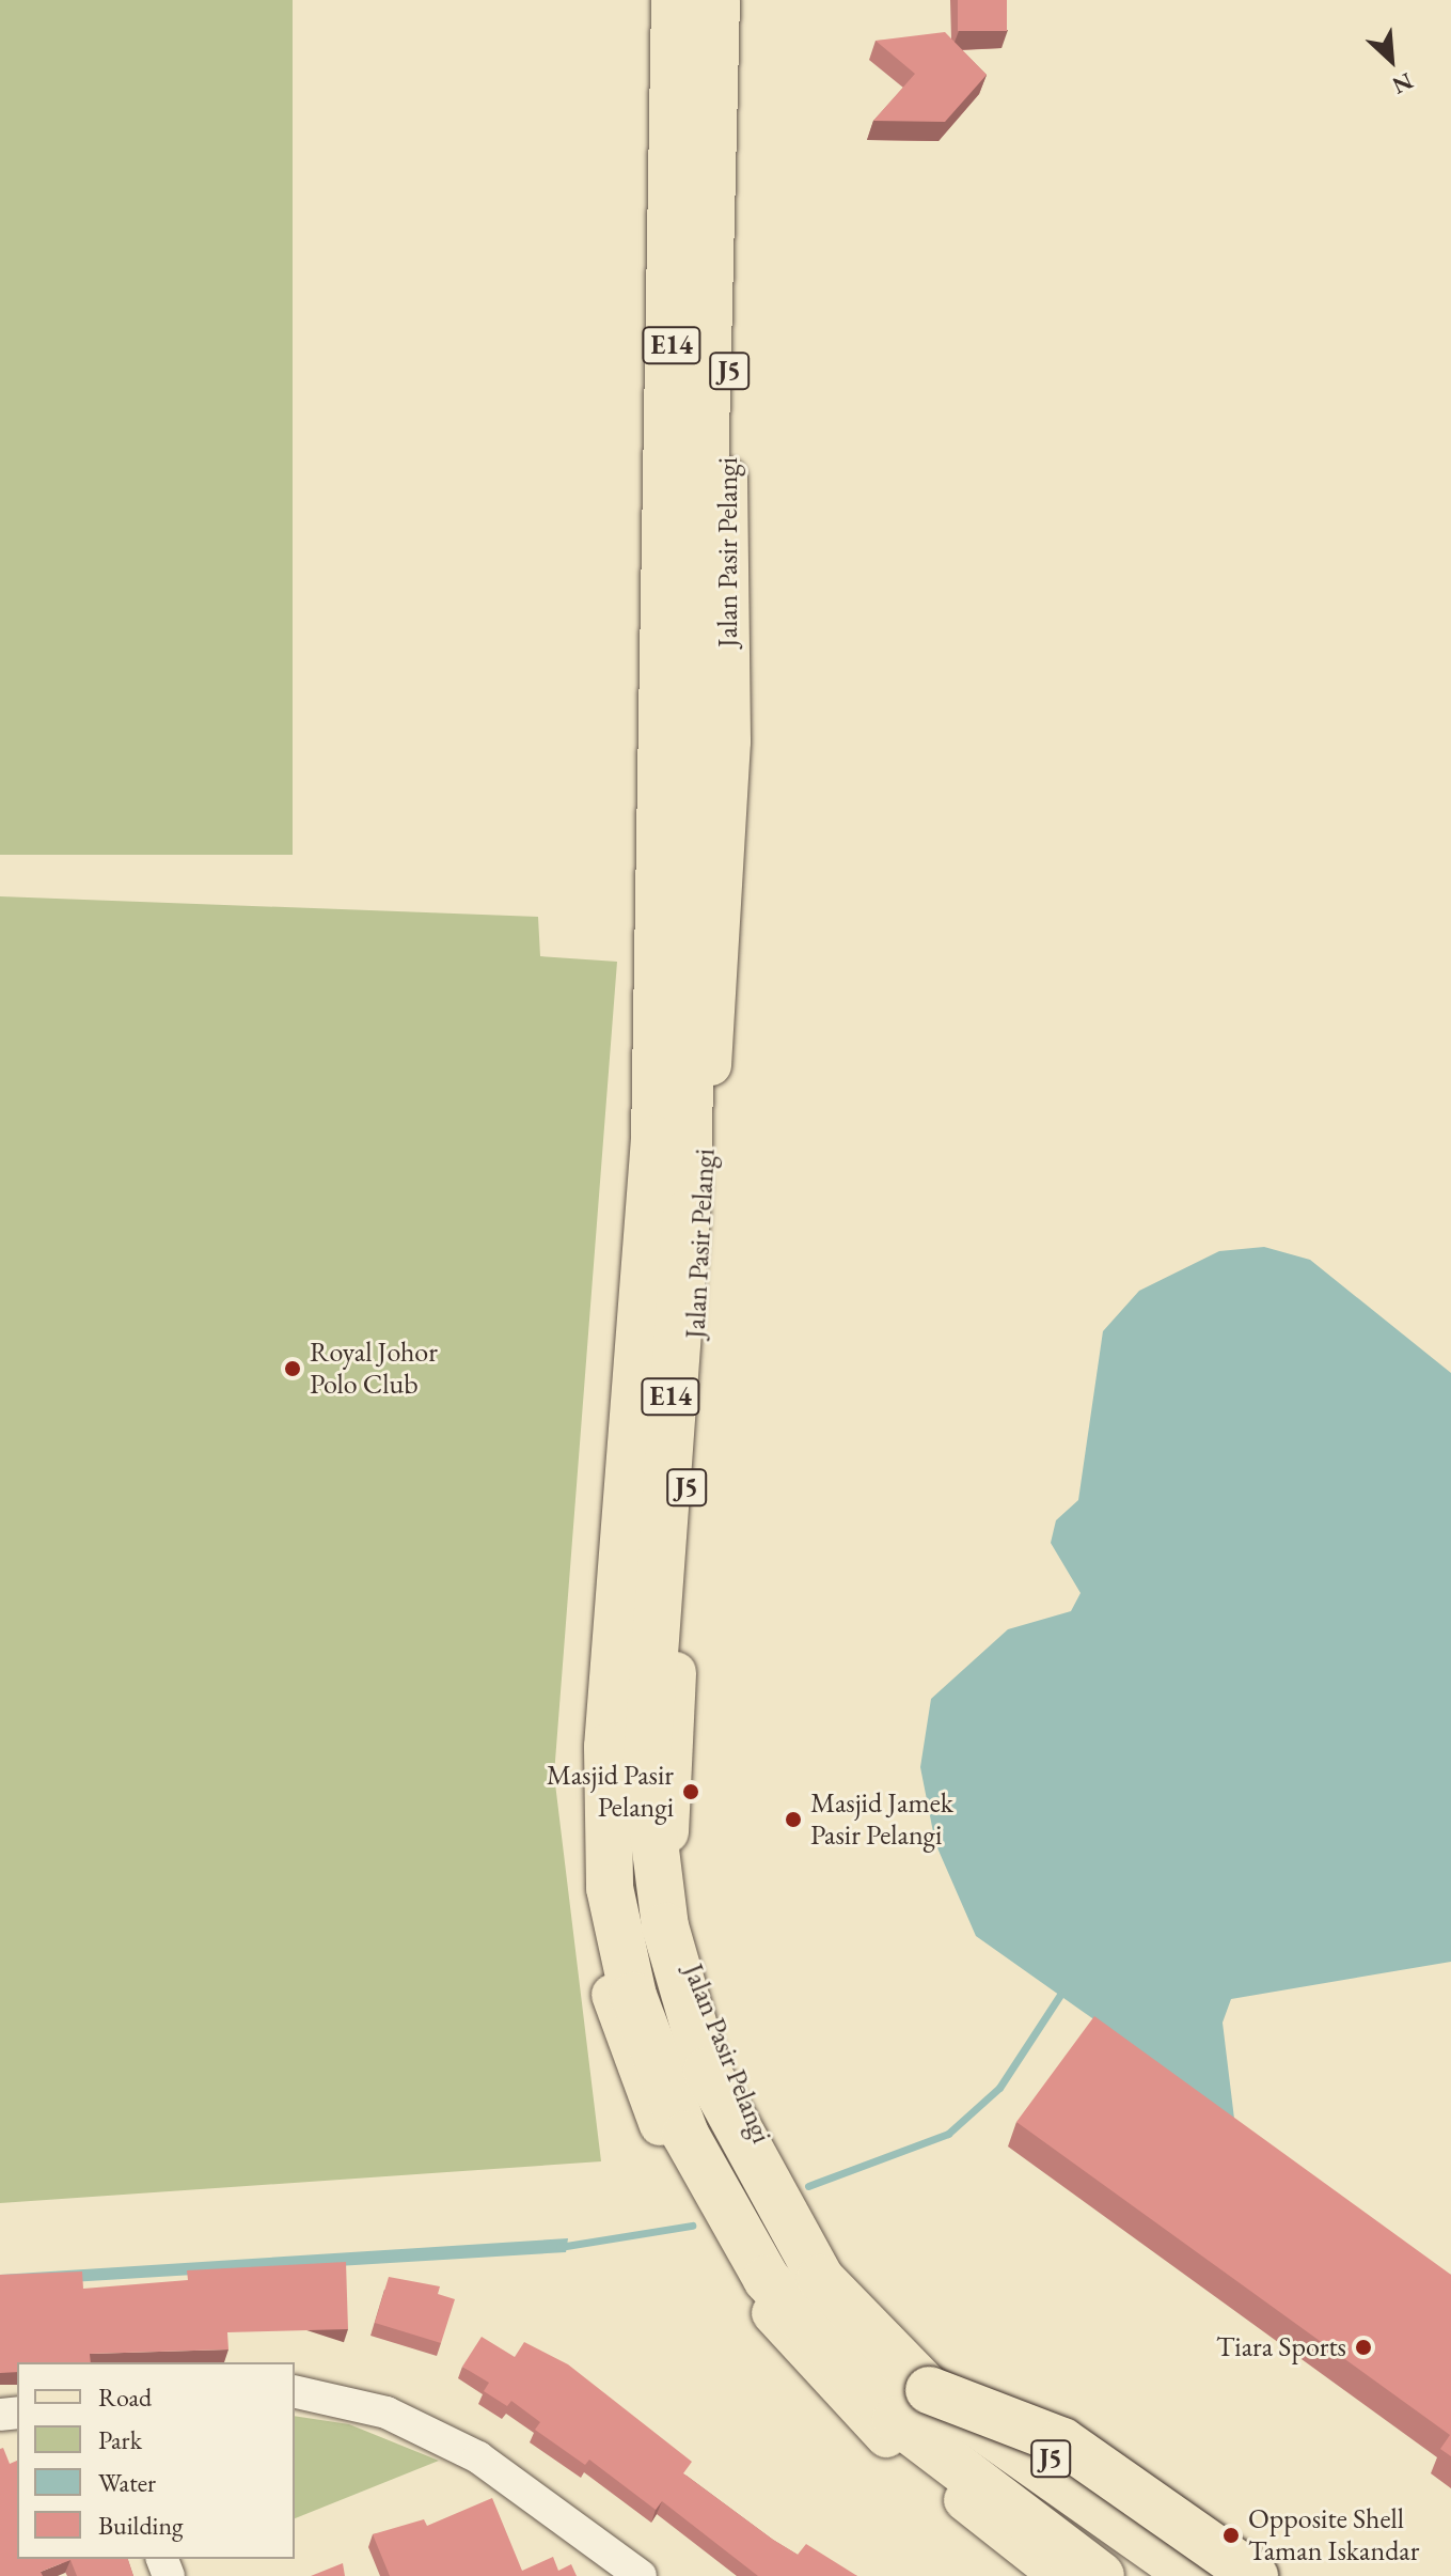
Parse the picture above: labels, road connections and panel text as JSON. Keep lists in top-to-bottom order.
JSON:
{
  "streets": {
    "highway": ["E14"],
    "main road": ["J5", "Jalan Pasir Pelangi"]
  },
  "places": [
    "Royal Johor Polo Club",
    "Masjid Pasir Pelangi",
    "Masjid Jamek Pasir Pelangi",
    "Tiara Sports",
    "Opposite Shell Taman Iskandar"
  ],
  "legend": [
    "Road",
    "Park",
    "Water",
    "Building"
  ],
  "north": "bottom right"
}
